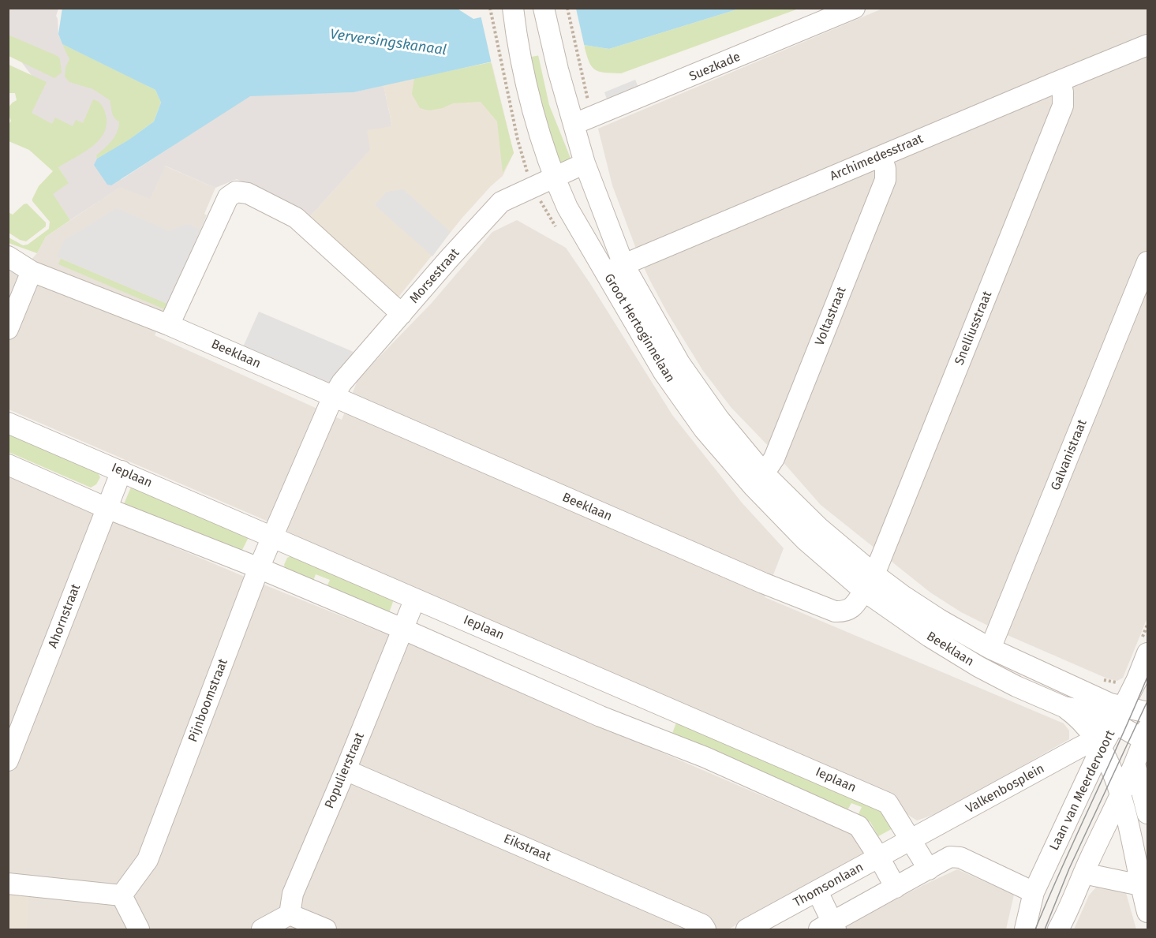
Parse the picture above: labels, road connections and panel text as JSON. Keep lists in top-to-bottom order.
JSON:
{
  "streets": {
    "street": [
      "Suezkade",
      "Archimedesstraat",
      "Morsestraat",
      "Voltastraat",
      "Groot Hertoginnelaan",
      "Snelliusstraat",
      "Beeklaan",
      "Galvanistraat",
      "Ieplaan",
      "Ahornstraat",
      "Pijnboomstraat",
      "Populierstraat",
      "Valkenbosplein",
      "Laan van Meerdervoort",
      "Eikstraat",
      "Thomsonlaan"
    ]
  },
  "crossings": [
    ["Suezkade", "Groot Hertoginnelaan"],
    ["Archimedesstraat", "Voltastraat"],
    ["Archimedesstraat", "Groot Hertoginnelaan"],
    ["Archimedesstraat", "Snelliusstraat"],
    ["Morsestraat", "Groot Hertoginnelaan"],
    ["Morsestraat", "Beeklaan"],
    ["Morsestraat", "Pijnboomstraat"],
    ["Voltastraat", "Groot Hertoginnelaan"],
    ["Groot Hertoginnelaan", "Snelliusstraat"],
    ["Groot Hertoginnelaan", "Beeklaan"],
    ["Snelliusstraat", "Beeklaan"],
    ["Beeklaan", "Galvanistraat"],
    ["Beeklaan", "Pijnboomstraat"],
    ["Beeklaan", "Laan van Meerdervoort"],
    ["Ieplaan", "Ahornstraat"],
    ["Ieplaan", "Pijnboomstraat"],
    ["Ieplaan", "Populierstraat"],
    ["Ieplaan", "Valkenbosplein"],
    ["Ieplaan", "Thomsonlaan"],
    ["Populierstraat", "Eikstraat"],
    ["Valkenbosplein", "Laan van Meerdervoort"],
    ["Valkenbosplein", "Thomsonlaan"]
  ],
  "water": ["Verversingskanaal"]
}
